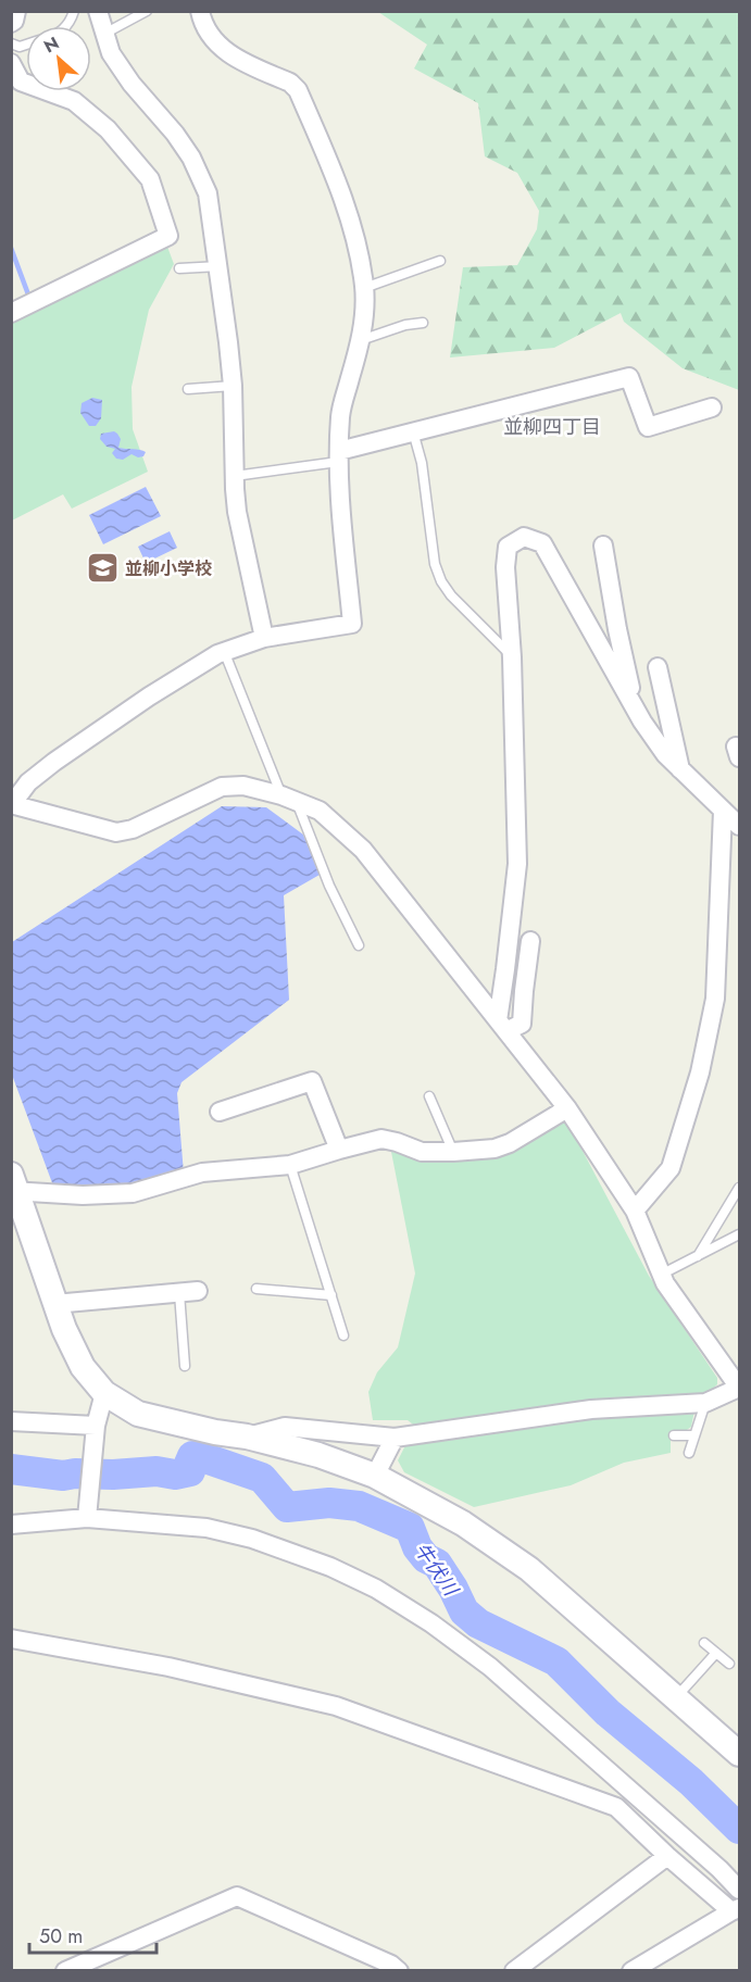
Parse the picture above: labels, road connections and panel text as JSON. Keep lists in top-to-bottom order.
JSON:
{
  "districts": ["並柳四丁目"],
  "water": ["牛伏川"],
  "places": {
    "school or university": ["並柳小学校"]
  },
  "scale_bar": "50 m",
  "north": "top left"
}
